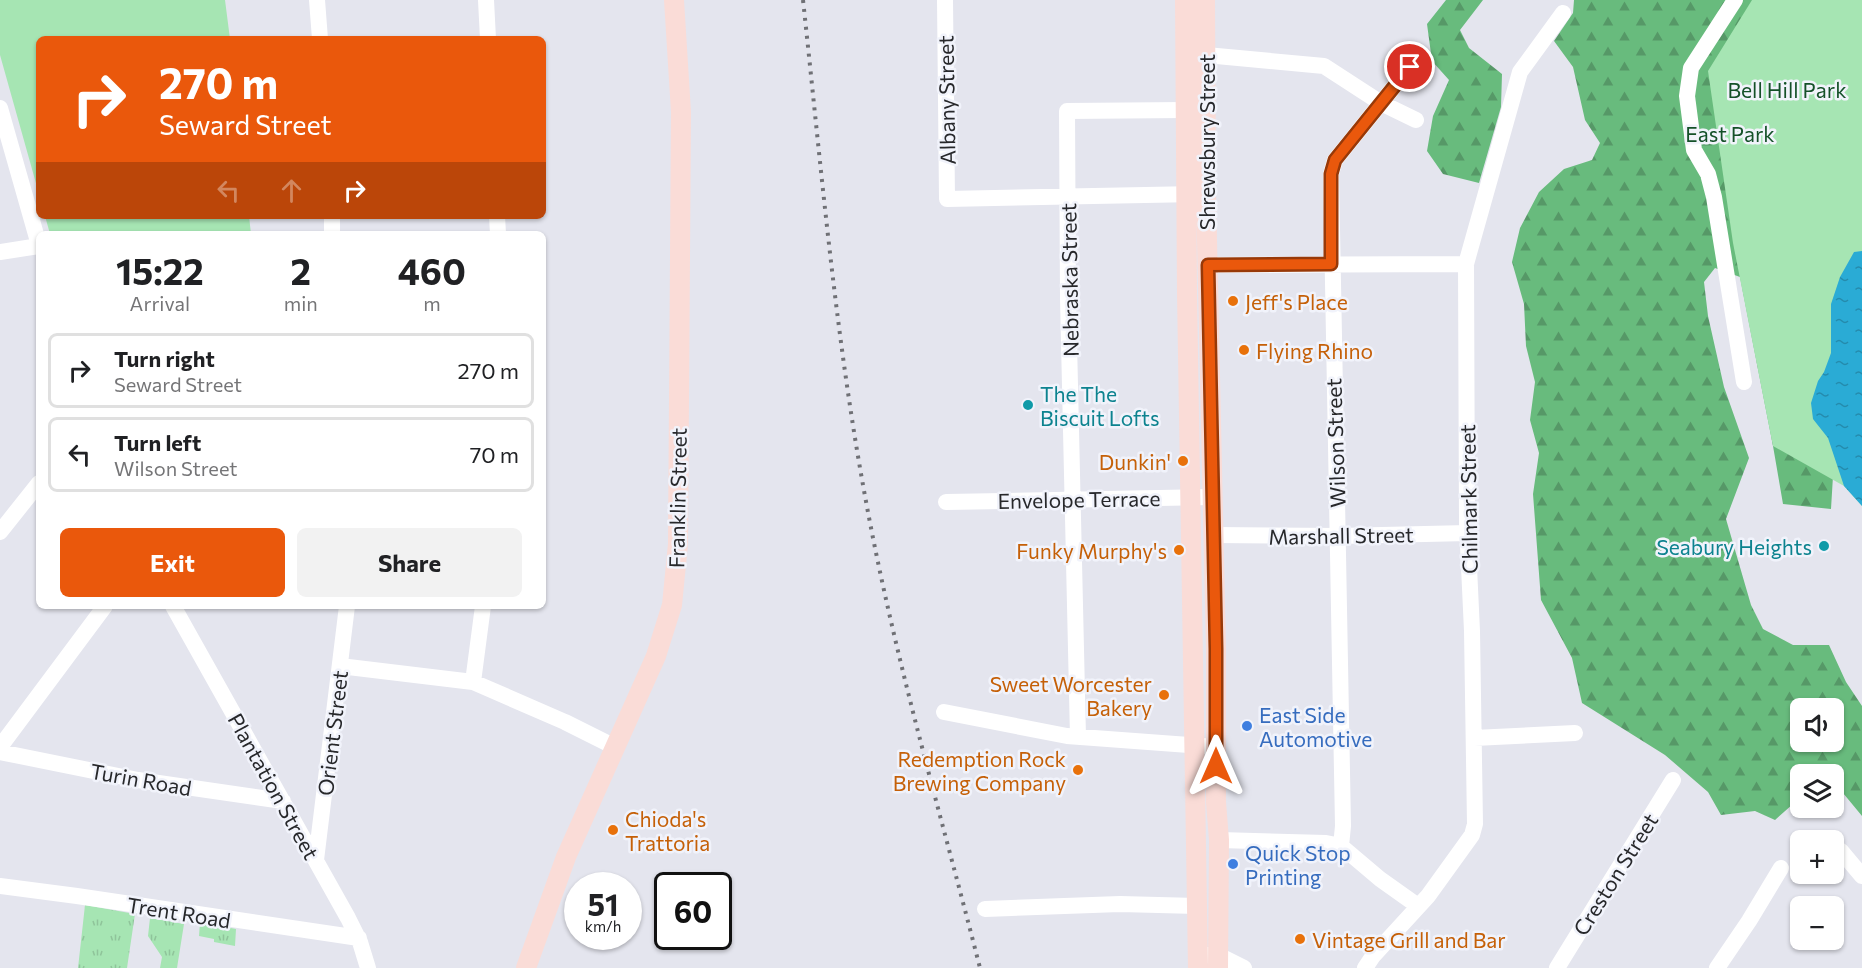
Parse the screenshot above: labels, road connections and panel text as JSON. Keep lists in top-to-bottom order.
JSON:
{
  "streets": {
    "main road": ["Shrewsbury Street", "Franklin Street"],
    "street": [
      "Albany Street",
      "Nebraska Street",
      "Wilson Street",
      "Envelope Terrace",
      "Chilmark Street",
      "Marshall Street",
      "Orient Street",
      "Turin Road",
      "Plantation Street",
      "Creston Street",
      "Trent Road"
    ]
  },
  "crossings": [
    ["Albany Street", "Nebraska Street"],
    ["Shrewsbury Street", "Nebraska Street"],
    ["Shrewsbury Street", "Envelope Terrace"],
    ["Shrewsbury Street", "Marshall Street"],
    ["Nebraska Street", "Envelope Terrace"],
    ["Wilson Street", "Marshall Street"],
    ["Chilmark Street", "Marshall Street"],
    ["Orient Street", "Plantation Street"],
    ["Turin Road", "Plantation Street"],
    ["Plantation Street", "Trent Road"]
  ],
  "parks": ["Bell Hill Park", "East Park"],
  "places": [
    "Jeff's Place",
    "Flying Rhino",
    "The The Biscuit Lofts",
    "Dunkin'",
    "Seabury Heights",
    "Funky Murphy's",
    "Sweet Worcester Bakery",
    "East Side Automotive",
    "Redemption Rock Brewing Company",
    "Chioda's Trattoria",
    "Quick Stop Printing",
    "Vintage Grill and Bar"
  ],
  "page": {
    "turn": ["270 m", "Seward Street"],
    "eta": [
      "15:22",
      "Arrival",
      "2",
      "min",
      "460",
      "m"
    ],
    "list": [
      {
        "name": "Turn right",
        "note": "Seward Street",
        "value": "270 m"
      },
      {
        "name": "Turn left",
        "note": "Wilson Street",
        "value": "70 m"
      }
    ],
    "buttons": ["Exit", "Share"],
    "map_buttons": ["+", "−"],
    "speed": "51 km/h",
    "limit": "60"
  }
}
